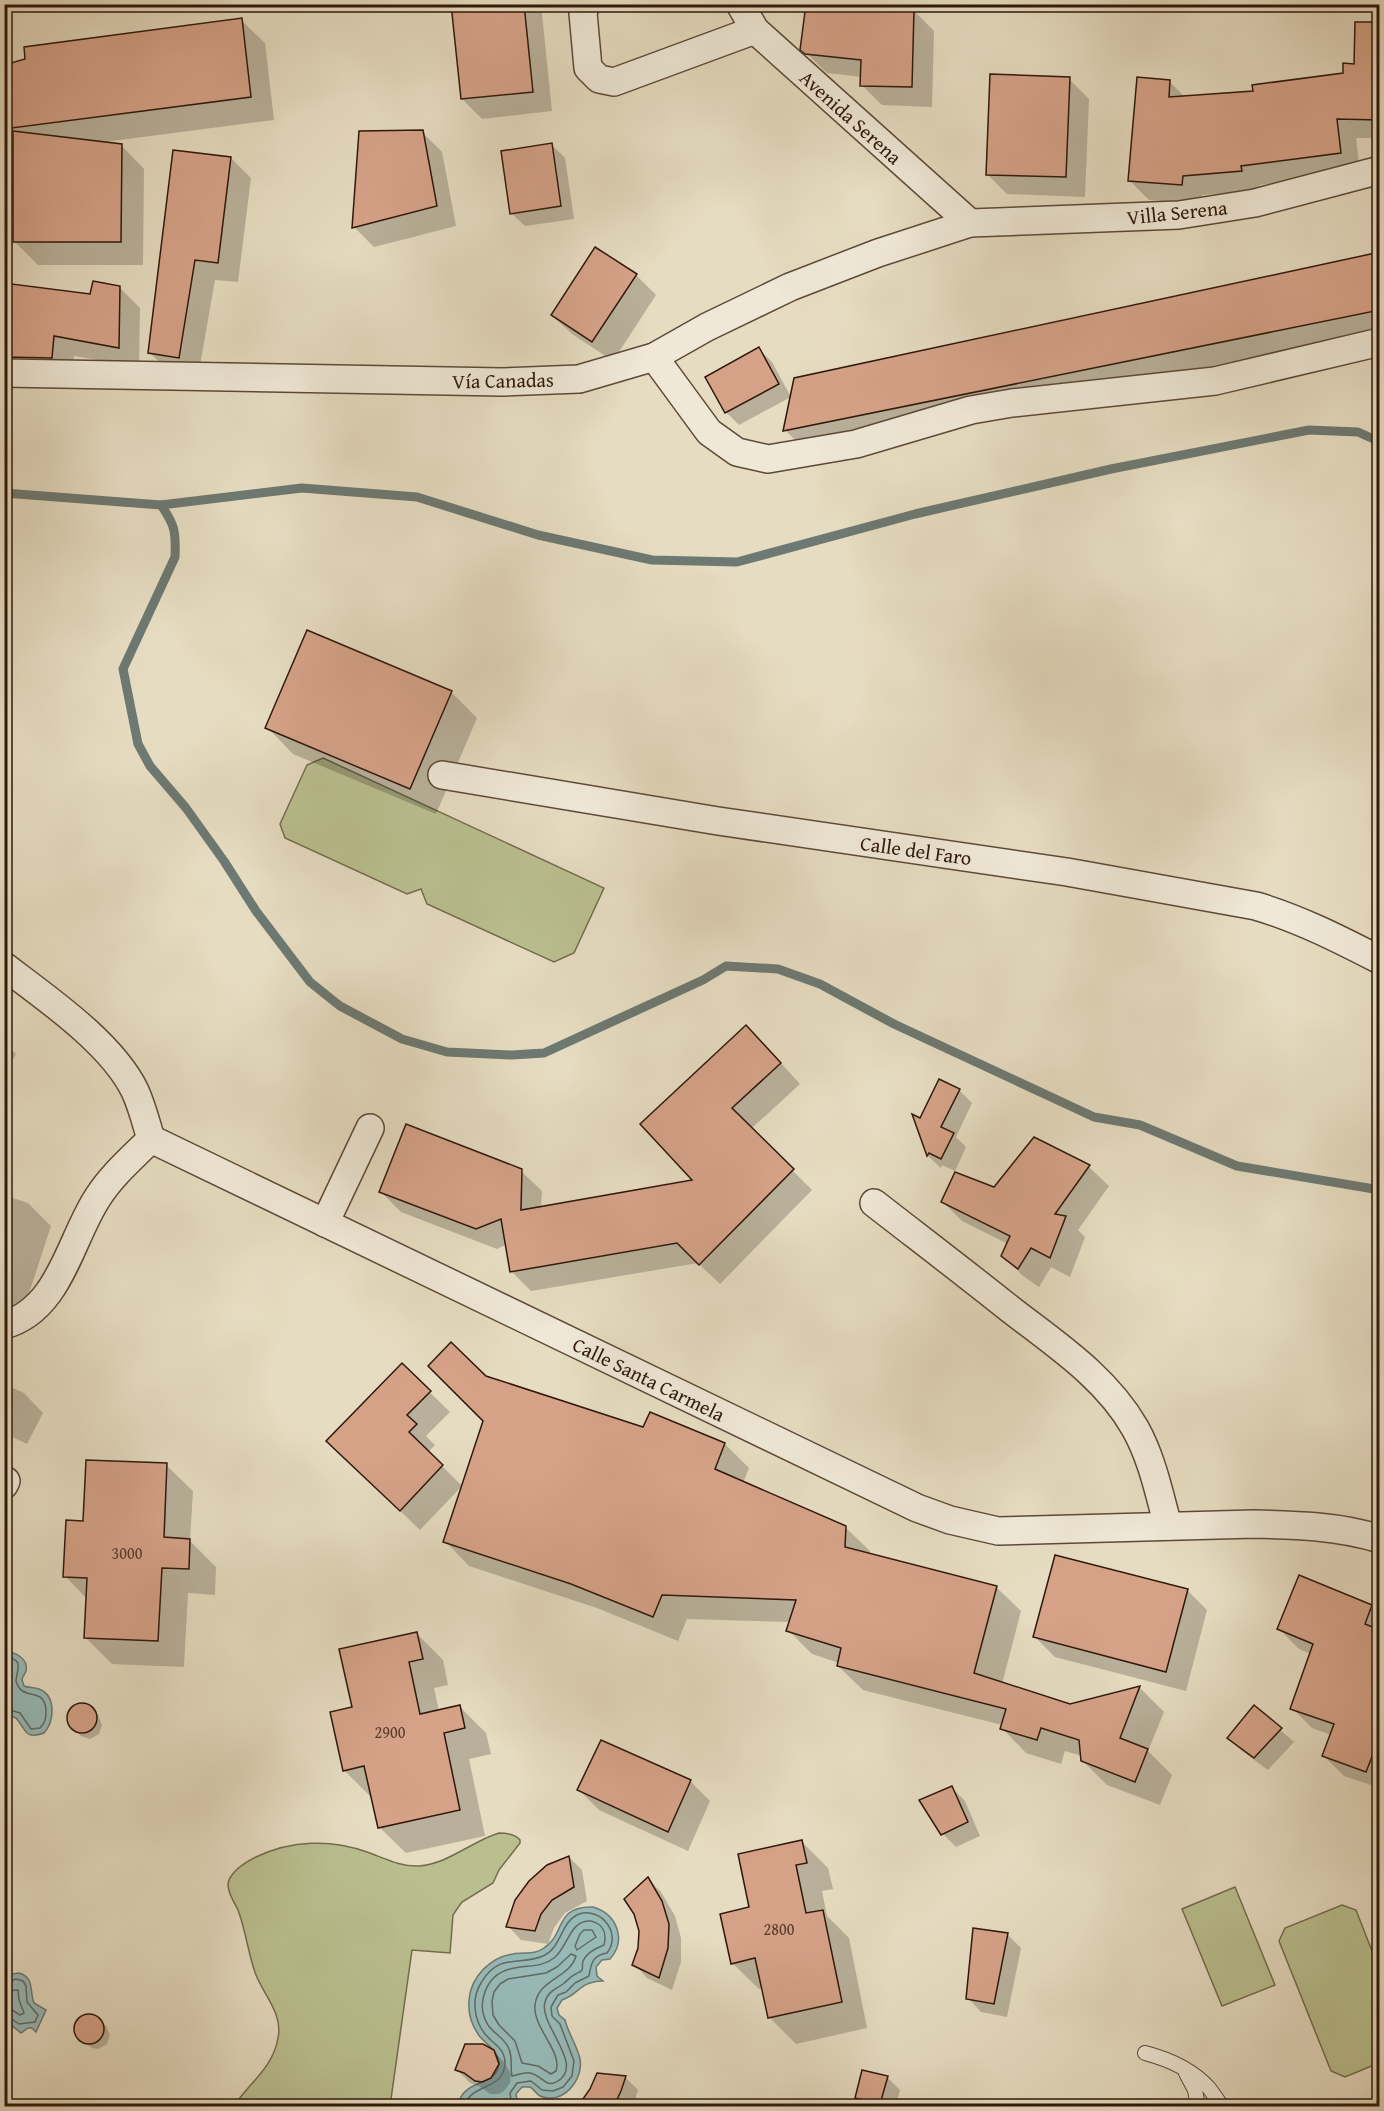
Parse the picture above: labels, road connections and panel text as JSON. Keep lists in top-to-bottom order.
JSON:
{
  "streets": {
    "street": [
      "Avenida Serena",
      "Villa Serena",
      "Vía Canadas",
      "Calle del Faro",
      "Calle Santa Carmela"
    ]
  },
  "crossings": [
    ["Avenida Serena", "Villa Serena"],
    ["Avenida Serena", "Vía Canadas"],
    ["Villa Serena", "Vía Canadas"]
  ],
  "house_numbers": ["3000", "2900", "2800"]
}
